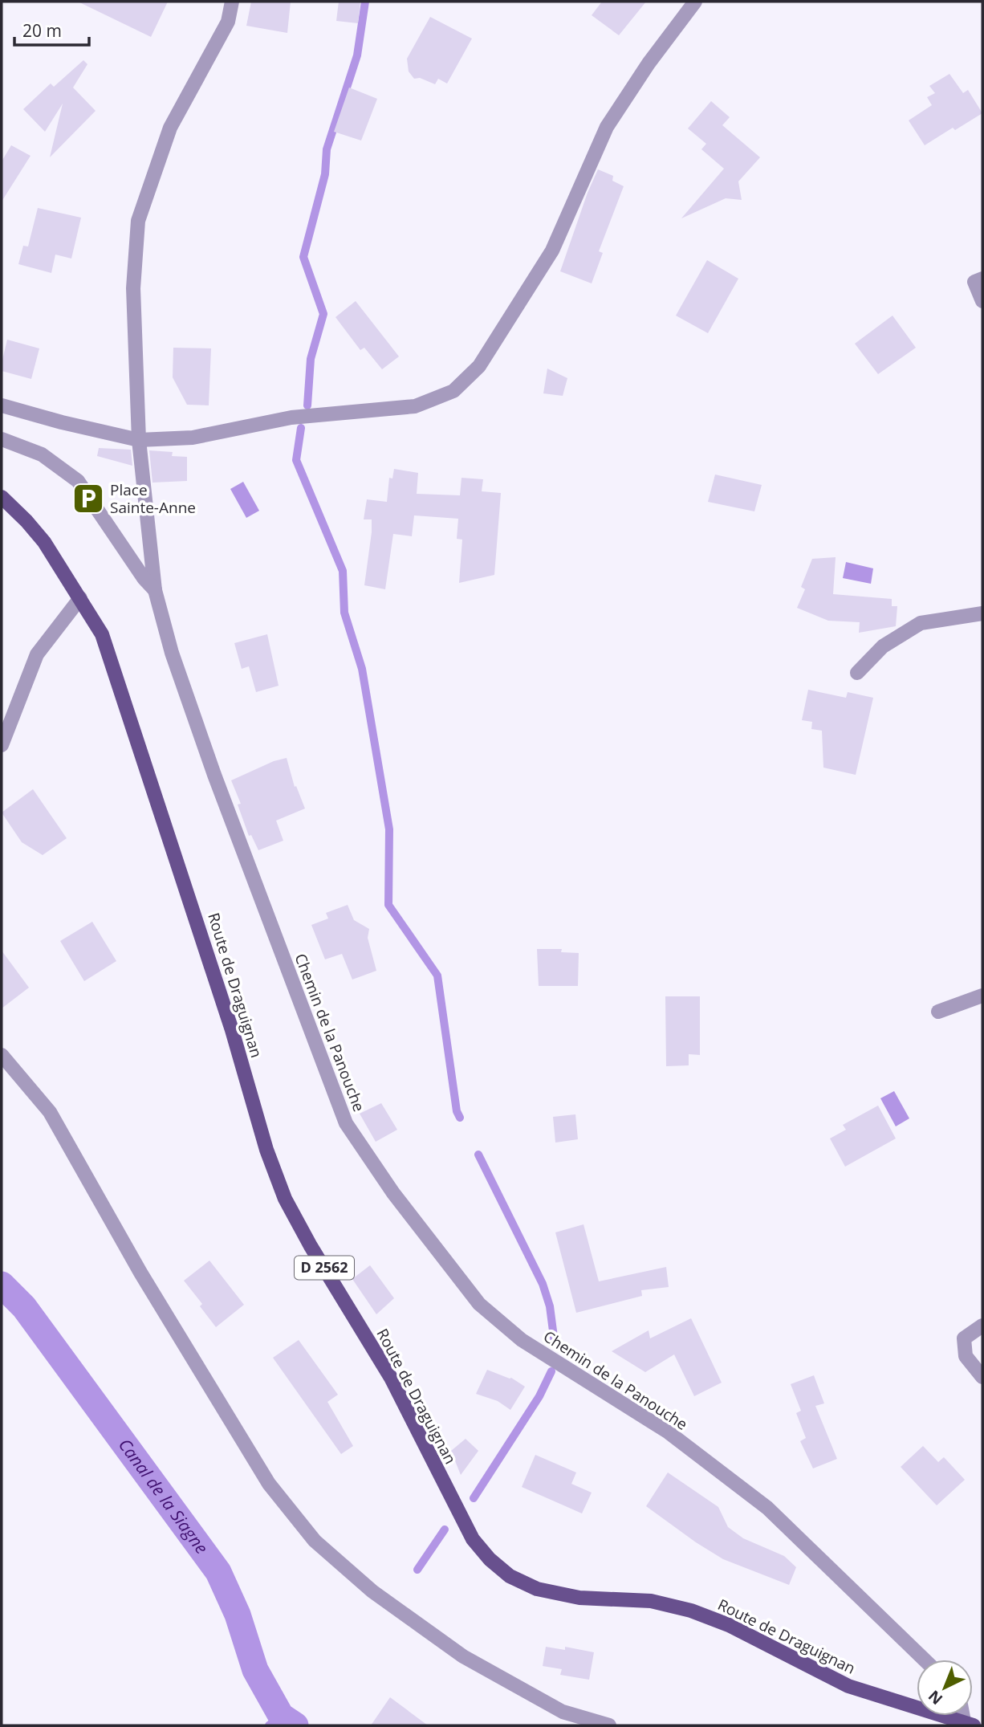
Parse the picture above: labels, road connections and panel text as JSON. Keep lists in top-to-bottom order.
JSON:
{
  "streets": {
    "main road": ["Route de Draguignan", "D 2562"],
    "street": ["Chemin de la Panouche"]
  },
  "water": ["Canal de la Siagne"],
  "places": {
    "parking": ["Place Sainte-Anne"]
  },
  "scale_bar": "20 m",
  "north": "bottom left"
}
